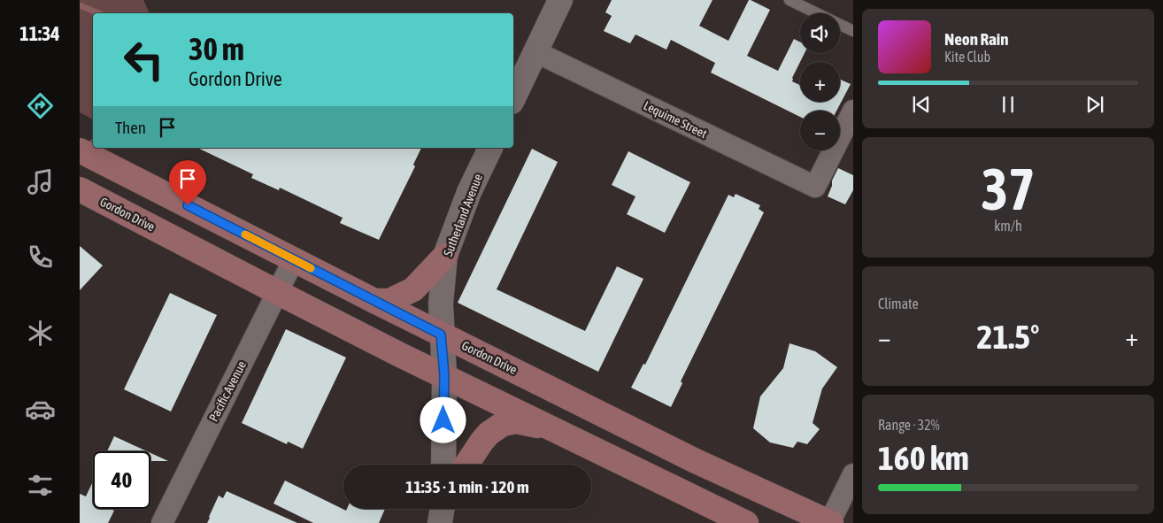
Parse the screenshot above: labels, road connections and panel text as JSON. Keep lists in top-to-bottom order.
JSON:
{
  "streets": {
    "main road": ["Gordon Drive"],
    "street": ["Lequime Street", "Sutherland Avenue", "Pacific Avenue"]
  },
  "crossings": [
    ["Gordon Drive", "Sutherland Avenue"],
    ["Gordon Drive", "Pacific Avenue"]
  ],
  "page": {
    "tabs": "11:34",
    "map_buttons": ["+", "−"],
    "turn": ["30 m", "Gordon Drive"],
    "song": ["Neon Rain", "Kite Club"],
    "then": "Then",
    "tile": [
      ["37", "km/h"],
      "Climate",
      ["Range · 32%", "160 km"]
    ],
    "heat": ["−", "21.5°", "+"],
    "limit": "40",
    "trip": "11:35 · 1 min · 120 m"
  }
}
